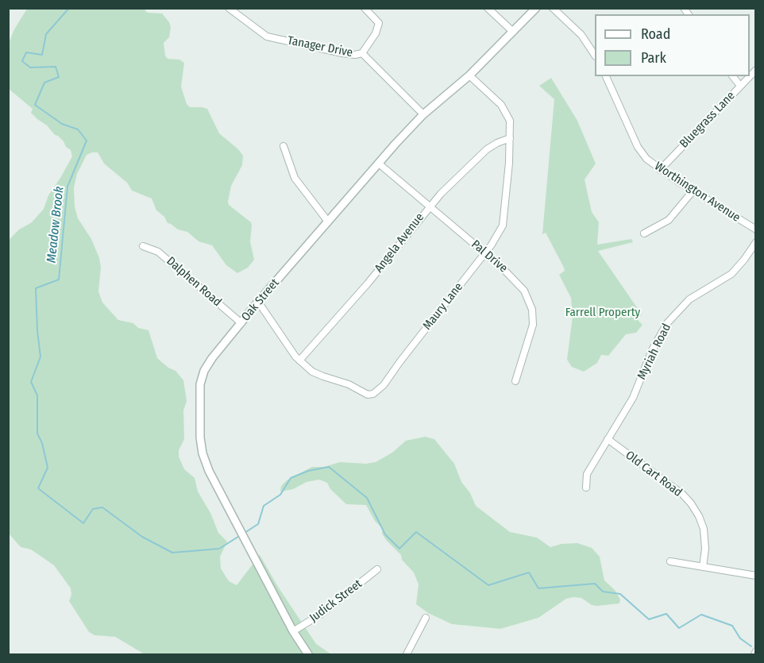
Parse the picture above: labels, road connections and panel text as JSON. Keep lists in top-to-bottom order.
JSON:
{
  "streets": {
    "street": [
      "Tanager Drive",
      "Bluegrass Lane",
      "Worthington Avenue",
      "Angela Avenue",
      "Pal Drive",
      "Dalphen Road",
      "Oak Street",
      "Maury Lane",
      "Myriah Road",
      "Old Cart Road",
      "Judick Street"
    ]
  },
  "crossings": [
    ["Tanager Drive", "Oak Street"],
    ["Bluegrass Lane", "Worthington Avenue"],
    ["Angela Avenue", "Pal Drive"],
    ["Angela Avenue", "Maury Lane"],
    ["Pal Drive", "Oak Street"],
    ["Pal Drive", "Maury Lane"],
    ["Dalphen Road", "Oak Street"],
    ["Oak Street", "Maury Lane"],
    ["Oak Street", "Judick Street"],
    ["Myriah Road", "Old Cart Road"]
  ],
  "water": ["Meadow Brook"],
  "parks": ["Farrell Property"],
  "legend": ["Road", "Park"]
}
